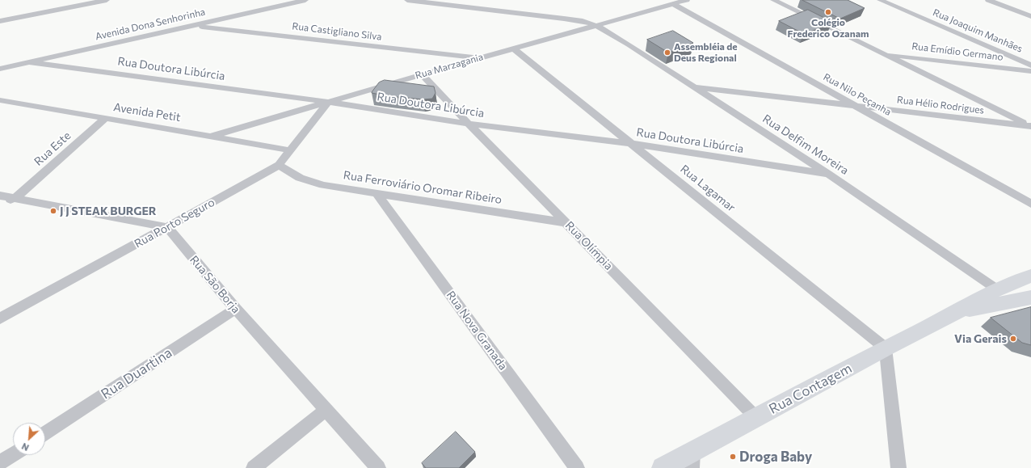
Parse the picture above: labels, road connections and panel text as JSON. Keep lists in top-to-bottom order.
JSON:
{
  "streets": {
    "street": [
      "Avenida Dona Senhorinha",
      "Rua Joaquim Manhães",
      "Rua Castigliano Silva",
      "Rua Emídio Germano",
      "Rua Marzagania",
      "Rua Doutora Libúrcia",
      "Rua Nilo Peçanha",
      "Rua Hélio Rodrigues",
      "Avenida Petit",
      "Rua Delfim Moreira",
      "Rua Este",
      "Rua Ferroviário Oromar Ribeiro",
      "Rua Lagamar",
      "Rua Porto Seguro",
      "Rua Olímpia",
      "Rua São Borja",
      "Rua Nova Granada",
      "Rua Duartina",
      "Rua Contagem"
    ]
  },
  "crossings": [
    ["Avenida Dona Senhorinha", "Rua Castigliano Silva"],
    ["Avenida Dona Senhorinha", "Rua Doutora Libúrcia"],
    ["Rua Castigliano Silva", "Rua Marzagania"],
    ["Rua Marzagania", "Rua Doutora Libúrcia"],
    ["Rua Marzagania", "Rua Nilo Peçanha"],
    ["Rua Marzagania", "Avenida Petit"],
    ["Rua Marzagania", "Rua Delfim Moreira"],
    ["Rua Marzagania", "Rua Lagamar"],
    ["Rua Marzagania", "Rua Porto Seguro"],
    ["Rua Marzagania", "Rua Olímpia"],
    ["Rua Doutora Libúrcia", "Rua Delfim Moreira"],
    ["Rua Doutora Libúrcia", "Rua Lagamar"],
    ["Rua Doutora Libúrcia", "Rua Porto Seguro"],
    ["Rua Doutora Libúrcia", "Rua Olímpia"],
    ["Rua Nilo Peçanha", "Rua Hélio Rodrigues"],
    ["Rua Hélio Rodrigues", "Rua Delfim Moreira"],
    ["Avenida Petit", "Rua Este"],
    ["Avenida Petit", "Rua Porto Seguro"],
    ["Rua Delfim Moreira", "Rua Contagem"],
    ["Rua Ferroviário Oromar Ribeiro", "Rua Porto Seguro"],
    ["Rua Ferroviário Oromar Ribeiro", "Rua Olímpia"],
    ["Rua Ferroviário Oromar Ribeiro", "Rua Nova Granada"],
    ["Rua Lagamar", "Rua Contagem"],
    ["Rua Porto Seguro", "Rua São Borja"],
    ["Rua Olímpia", "Rua Contagem"],
    ["Rua São Borja", "Rua Duartina"]
  ],
  "places": [
    "Colégio Frederico Ozanam",
    "Assembléia de Deus Regional",
    "J J STEAK BURGER",
    "Via Gerais",
    "Droga Baby"
  ],
  "north": "bottom left"
}
